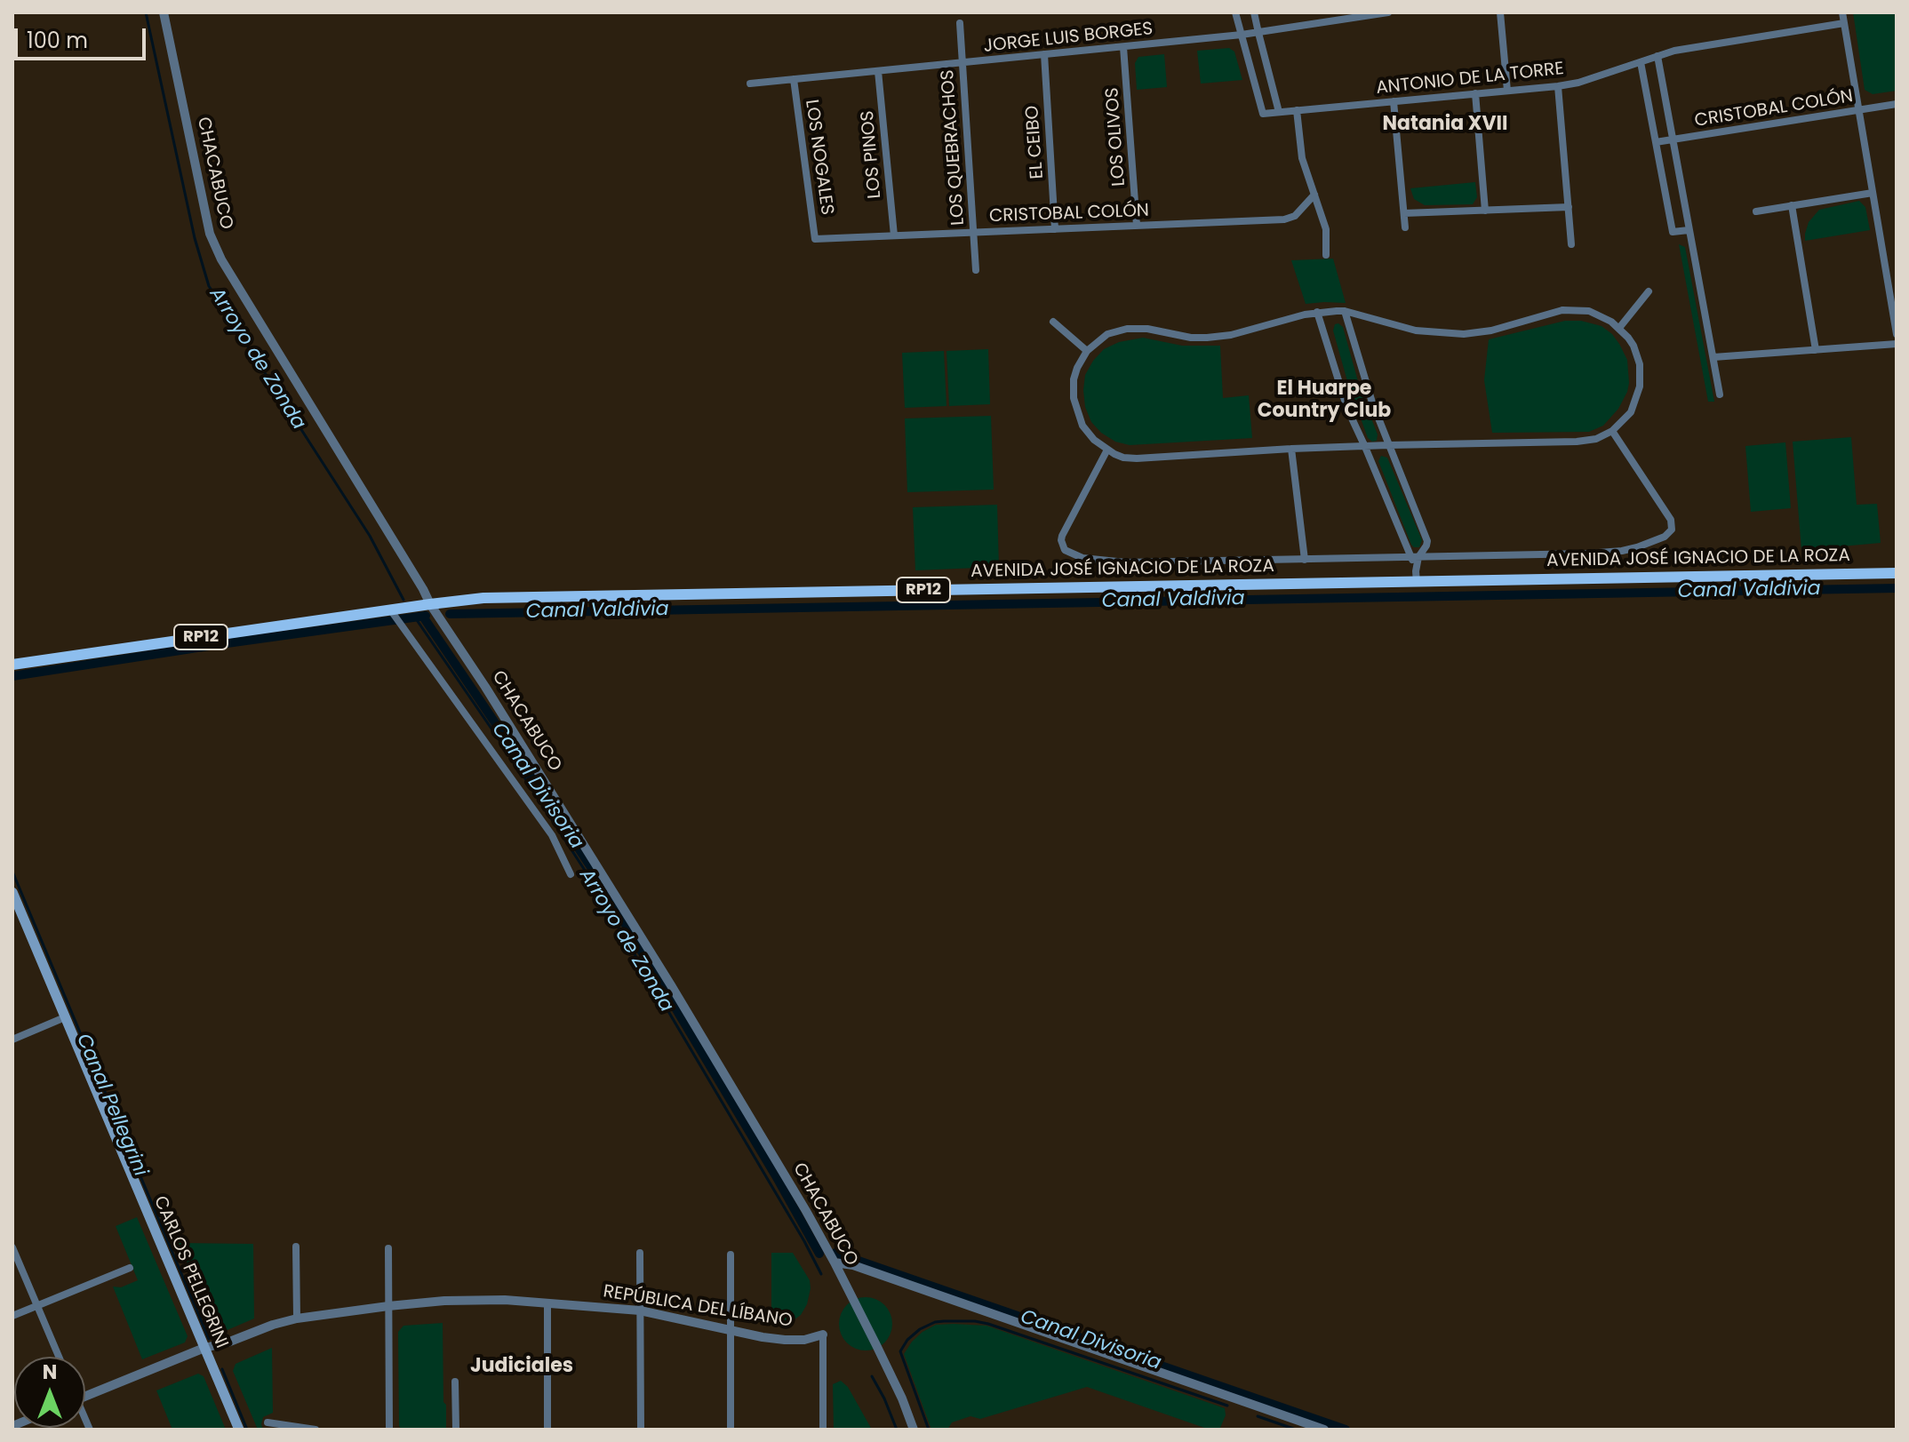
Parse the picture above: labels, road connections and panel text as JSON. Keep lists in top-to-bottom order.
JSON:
{
  "streets": {
    "main road": ["AVENIDA JOSÉ IGNACIO DE LA ROZA", "RP12", "CARLOS PELLEGRINI"],
    "street": [
      "JORGE LUIS BORGES",
      "ANTONIO DE LA TORRE",
      "CRISTOBAL COLÓN",
      "LOS OLIVOS",
      "EL CEIBO",
      "LOS QUEBRACHOS",
      "LOS PINOS",
      "LOS NOGALES",
      "CHACABUCO",
      "REPÚBLICA DEL LÍBANO"
    ]
  },
  "crossings": [
    ["JORGE LUIS BORGES", "ANTONIO DE LA TORRE"],
    ["JORGE LUIS BORGES", "LOS OLIVOS"],
    ["JORGE LUIS BORGES", "EL CEIBO"],
    ["JORGE LUIS BORGES", "LOS QUEBRACHOS"],
    ["JORGE LUIS BORGES", "LOS PINOS"],
    ["JORGE LUIS BORGES", "LOS NOGALES"],
    ["CRISTOBAL COLÓN", "LOS OLIVOS"],
    ["CRISTOBAL COLÓN", "EL CEIBO"],
    ["CRISTOBAL COLÓN", "LOS QUEBRACHOS"],
    ["CRISTOBAL COLÓN", "LOS PINOS"],
    ["CRISTOBAL COLÓN", "LOS NOGALES"],
    ["CHACABUCO", "AVENIDA JOSÉ IGNACIO DE LA ROZA"],
    ["CARLOS PELLEGRINI", "REPÚBLICA DEL LÍBANO"]
  ],
  "districts": ["Natania XVII", "El Huarpe Country Club", "Judiciales"],
  "water": [
    "Arroyo de Zonda",
    "Canal Valdivia",
    "Canal Divisoria",
    "Canal Pellegrini"
  ],
  "scale_bar": "100 m",
  "north": "top"
}
